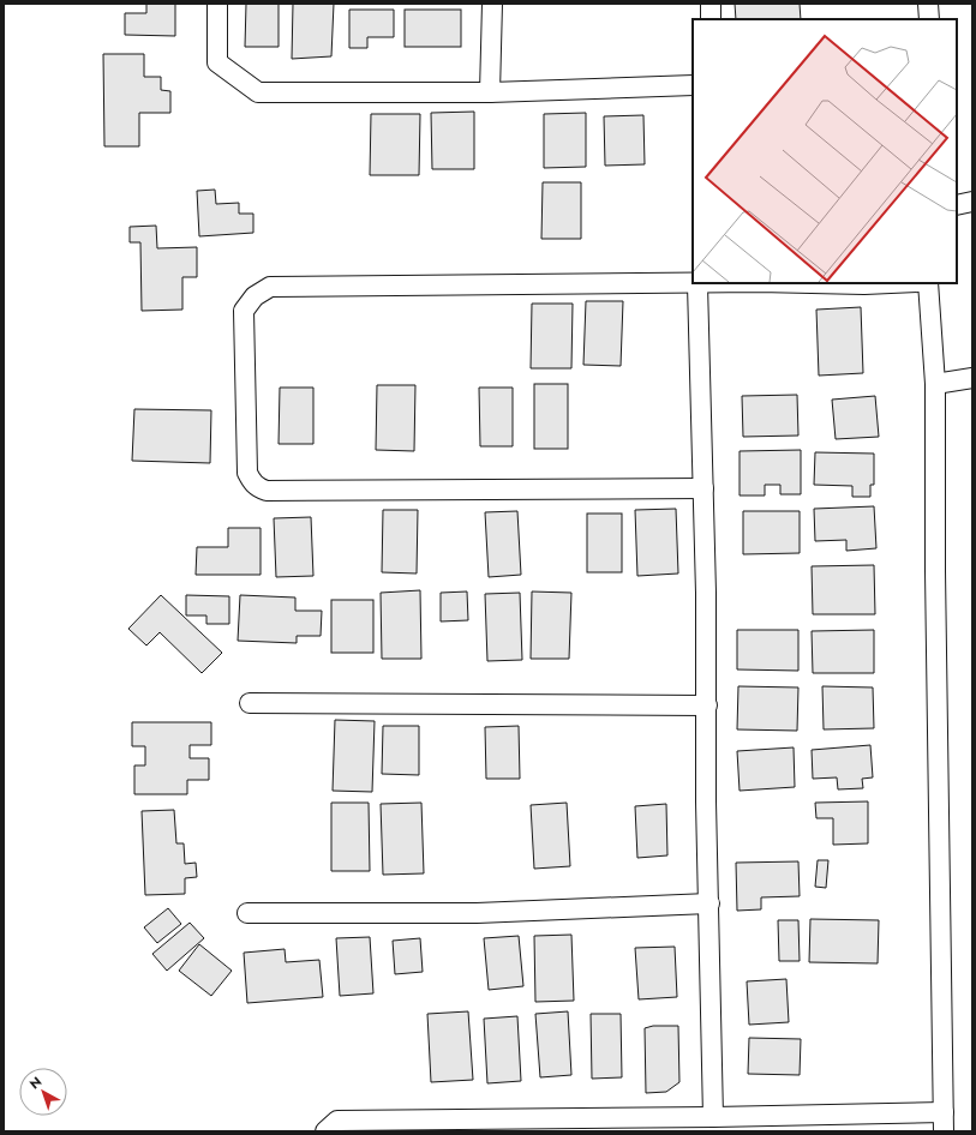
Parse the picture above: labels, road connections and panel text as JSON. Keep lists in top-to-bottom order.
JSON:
{
  "north": "top left"
}
